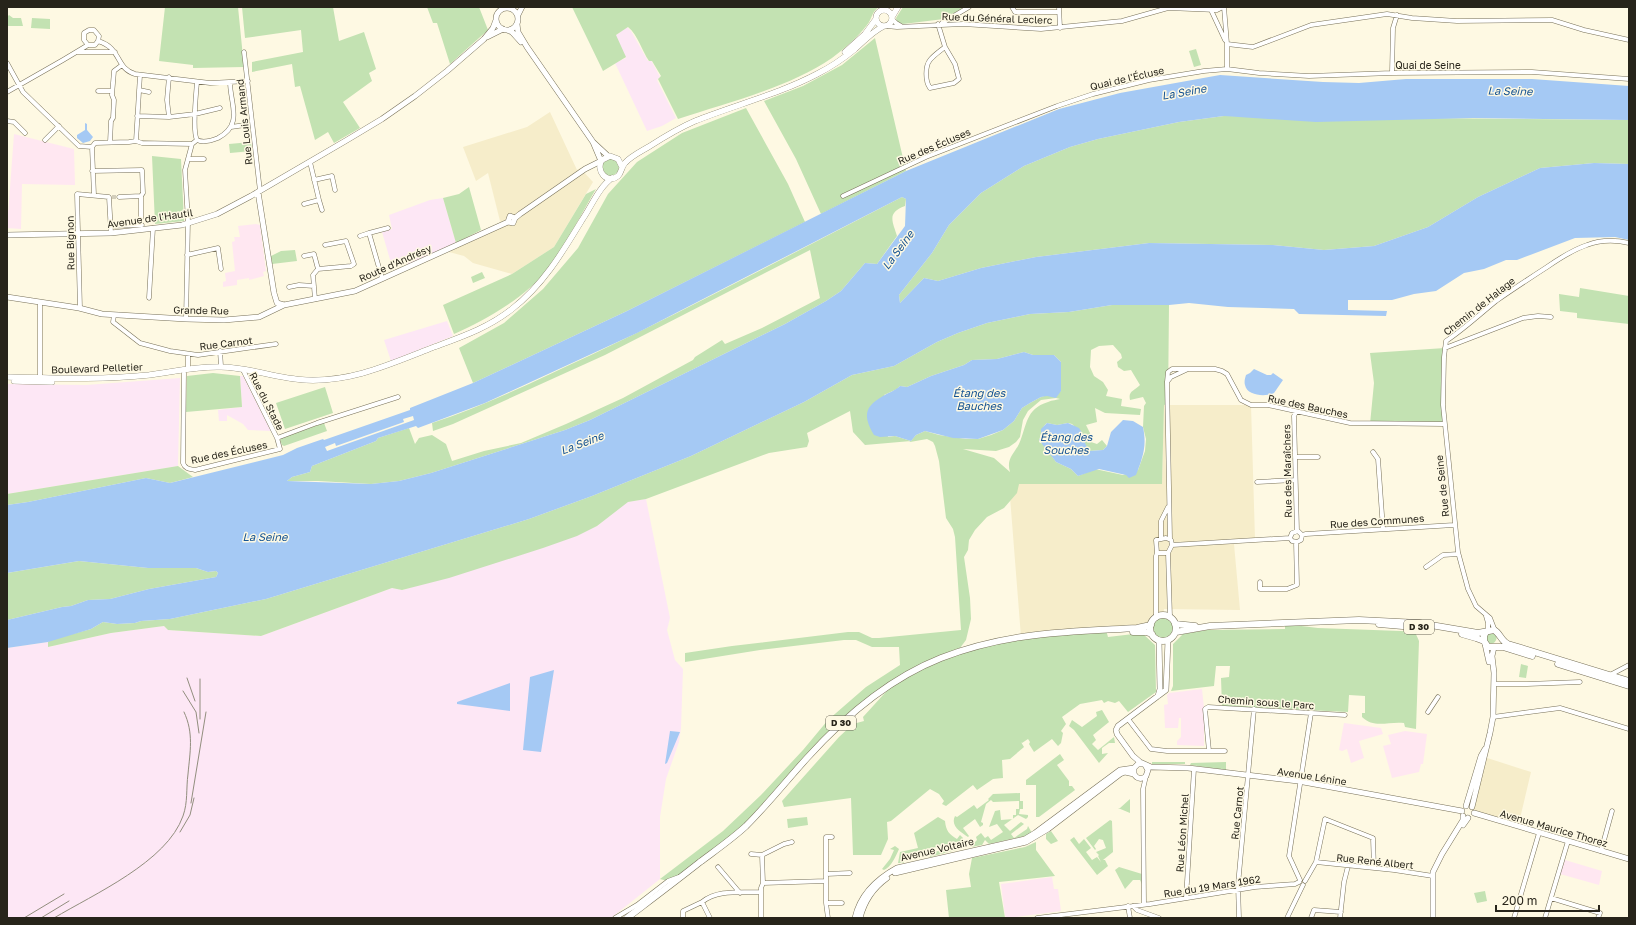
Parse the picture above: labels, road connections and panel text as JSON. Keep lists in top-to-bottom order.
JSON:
{
  "streets": {
    "main road": ["Boulevard Pelletier", "D 30"],
    "street": [
      "Rue du Général Leclerc",
      "Quai de Seine",
      "Quai de l'Écluse",
      "Rue Louis Armand",
      "Rue des Écluses",
      "Avenue de l'Hautil",
      "Rue Bignon",
      "Route d'Andrésy",
      "Chemin de Halage",
      "Grande Rue",
      "Rue Carnot",
      "Rue du Stade",
      "Rue des Bauches",
      "Rue des Maraîchers",
      "Rue de Seine",
      "Rue des Communes",
      "Chemin sous le Parc",
      "Avenue Lénine",
      "Avenue Maurice Thorez",
      "Rue Léon Michel",
      "Avenue Voltaire",
      "Rue René Albert",
      "Rue du 19 Mars 1962"
    ]
  },
  "crossings": [
    ["Quai de Seine", "Quai de l'Écluse"],
    ["Quai de l'Écluse", "Rue des Écluses"],
    ["Rue Louis Armand", "Avenue de l'Hautil"],
    ["Rue des Écluses", "Rue Carnot"],
    ["Rue des Écluses", "Boulevard Pelletier"],
    ["Rue des Écluses", "Rue du Stade"],
    ["Avenue de l'Hautil", "Rue Bignon"],
    ["Rue Bignon", "Grande Rue"],
    ["Route d'Andrésy", "Grande Rue"],
    ["Route d'Andrésy", "Boulevard Pelletier"],
    ["Chemin de Halage", "Rue de Seine"],
    ["Grande Rue", "Rue Carnot"],
    ["Rue Carnot", "Chemin sous le Parc"],
    ["Rue Carnot", "Avenue Lénine"],
    ["Rue Carnot", "Rue du 19 Mars 1962"],
    ["Boulevard Pelletier", "Rue du Stade"],
    ["Rue des Bauches", "Rue des Maraîchers"],
    ["Rue des Bauches", "Rue de Seine"],
    ["Rue des Maraîchers", "Rue des Communes"],
    ["Rue de Seine", "Rue des Communes"],
    ["Rue de Seine", "D 30"],
    ["Avenue Lénine", "Rue Léon Michel"],
    ["Rue Léon Michel", "Rue du 19 Mars 1962"]
  ],
  "water": ["La Seine", "Étang des Bauches", "Étang des Souches"],
  "scale_bar": "200 m"
}
